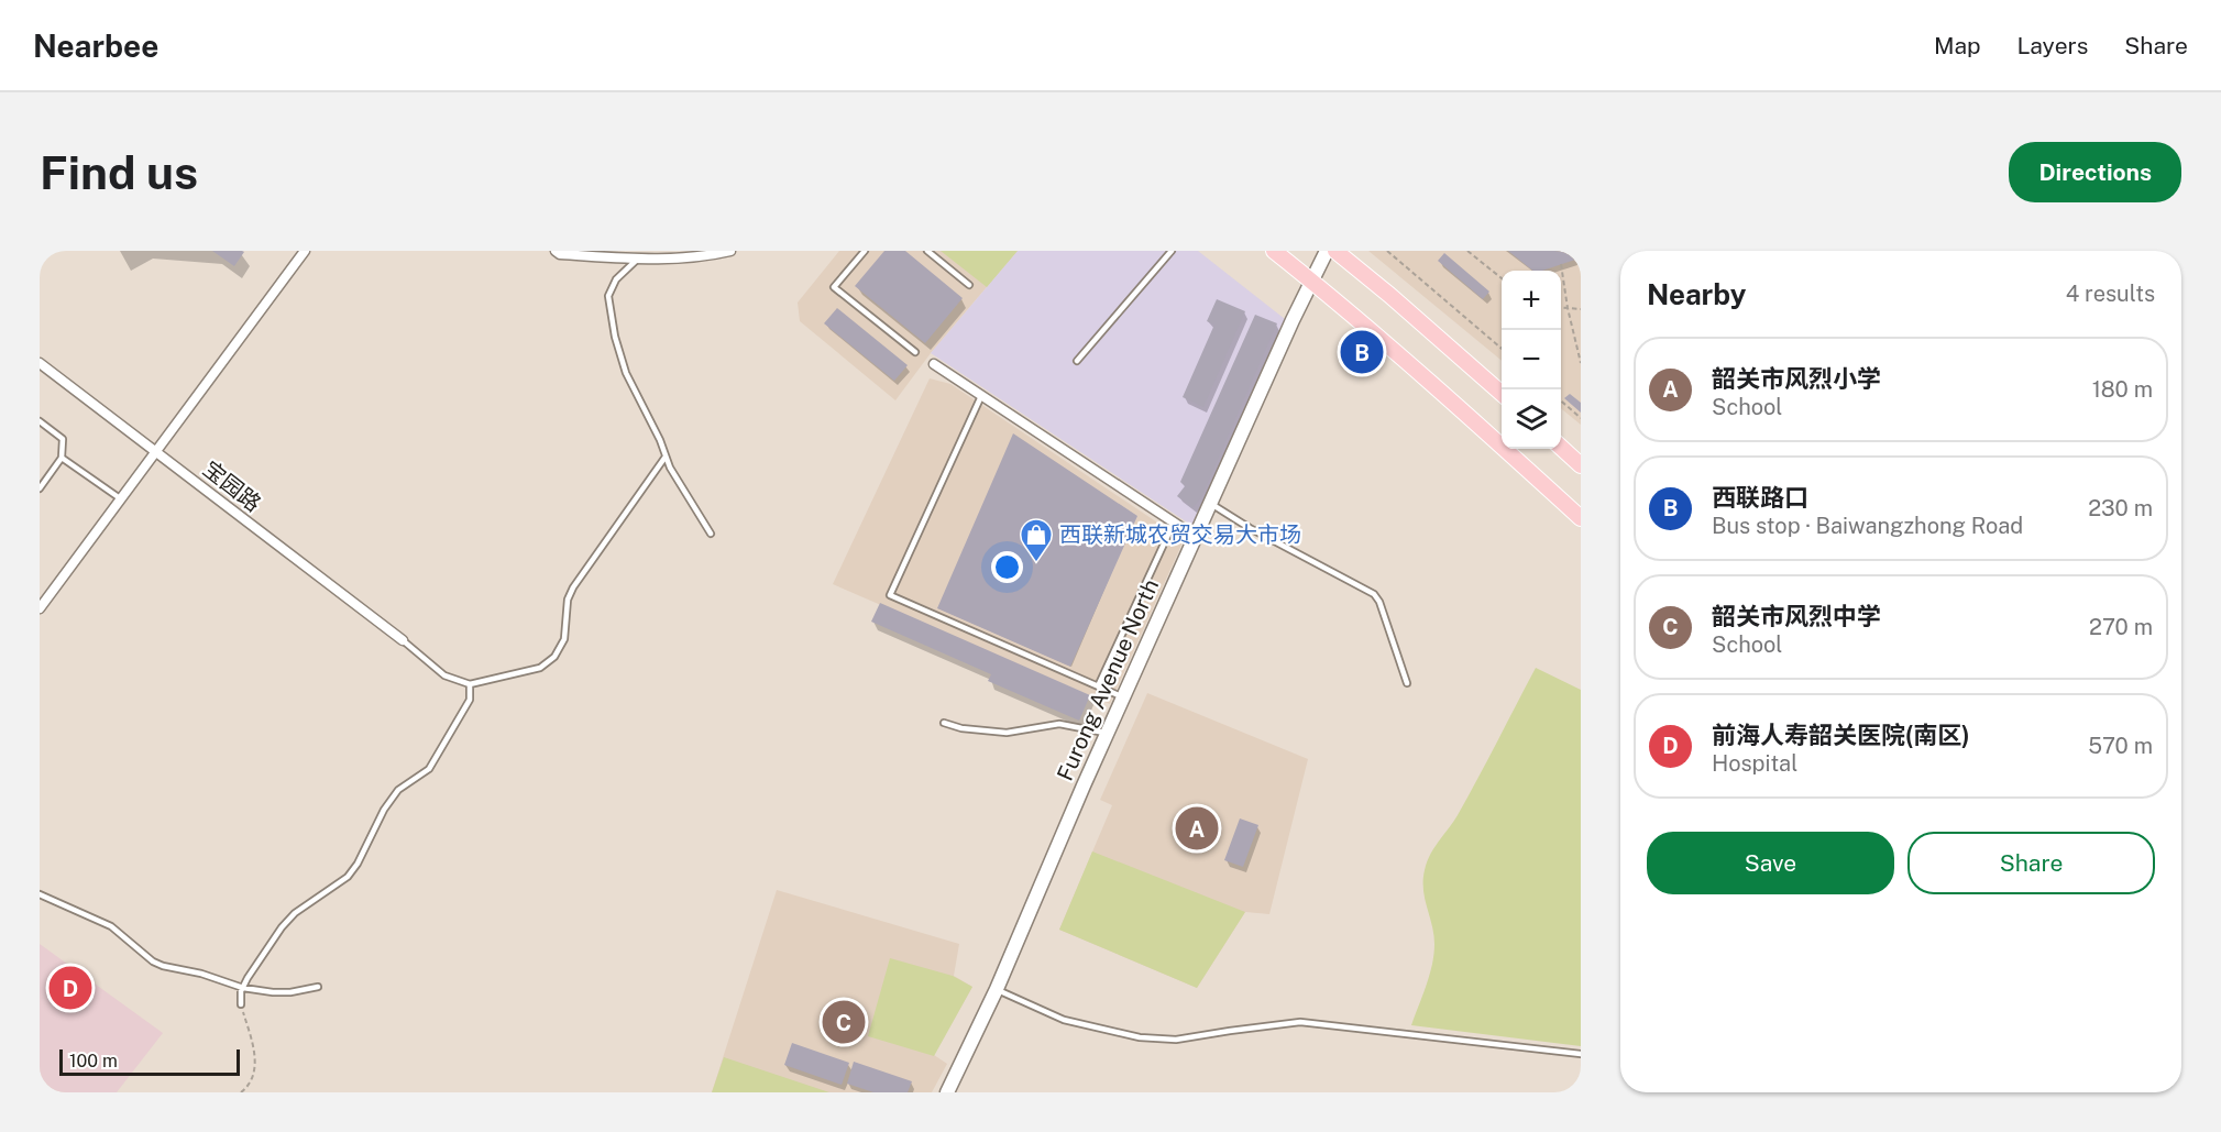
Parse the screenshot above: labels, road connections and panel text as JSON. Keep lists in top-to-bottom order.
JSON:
{
  "streets": {
    "main road": ["Furong Avenue North"],
    "street": ["宝园路"]
  },
  "places": {
    "shop": ["西联新城农贸交易大市场"]
  },
  "scale_bar": "100 m",
  "page": {
    "header": "Nearbee",
    "nav": ["Map", "Layers", "Share"],
    "buttons": [
      "Directions",
      ["Save", "Share"]
    ],
    "title": "Find us",
    "heading": ["Nearby", "4 results"],
    "map_buttons": ["+", "−"],
    "pins": [
      "B",
      "A",
      "D",
      "C"
    ],
    "list": [
      {
        "mark": "A",
        "name": "韶关市风烈小学",
        "note": "School",
        "value": "180 m"
      },
      {
        "mark": "B",
        "name": "西联路口",
        "note": "Bus stop · Baiwangzhong Road",
        "value": "230 m"
      },
      {
        "mark": "C",
        "name": "韶关市风烈中学",
        "note": "School",
        "value": "270 m"
      },
      {
        "mark": "D",
        "name": "前海人寿韶关医院(南区)",
        "note": "Hospital",
        "value": "570 m"
      }
    ],
    "scale": "100 m"
  }
}
